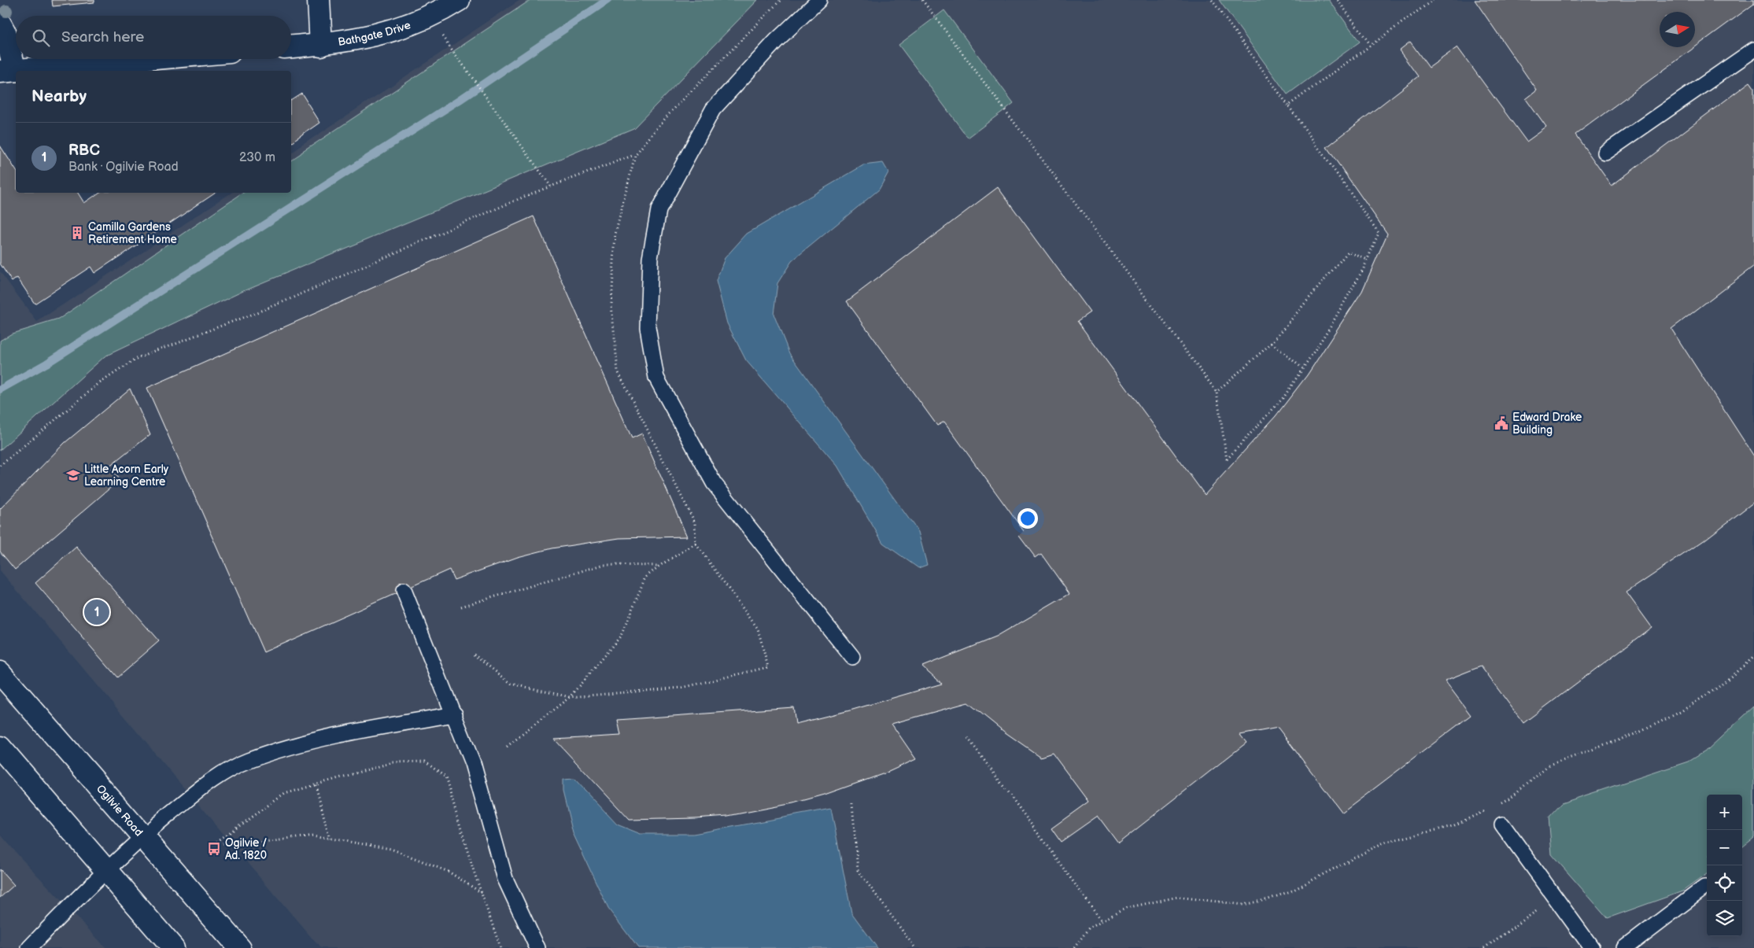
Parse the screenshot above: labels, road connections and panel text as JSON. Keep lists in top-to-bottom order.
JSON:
{
  "streets": {
    "main road": ["Bathgate Drive", "Ogilvie Road"]
  },
  "places": {
    "building": ["Camilla Gardens Retirement Home"],
    "public building": ["Edward Drake Building"],
    "school or university": ["Little Acorn Early Learning Centre"],
    "bus stop": ["Ogilvie / Ad. 1820"]
  },
  "north": "right",
  "page": {
    "search": "Search here",
    "heading": "Nearby",
    "list": [
      {
        "mark": "1",
        "name": "RBC",
        "note": "Bank · Ogilvie Road",
        "value": "230 m"
      }
    ],
    "pins": "1",
    "map_buttons": ["+", "−"]
  }
}
